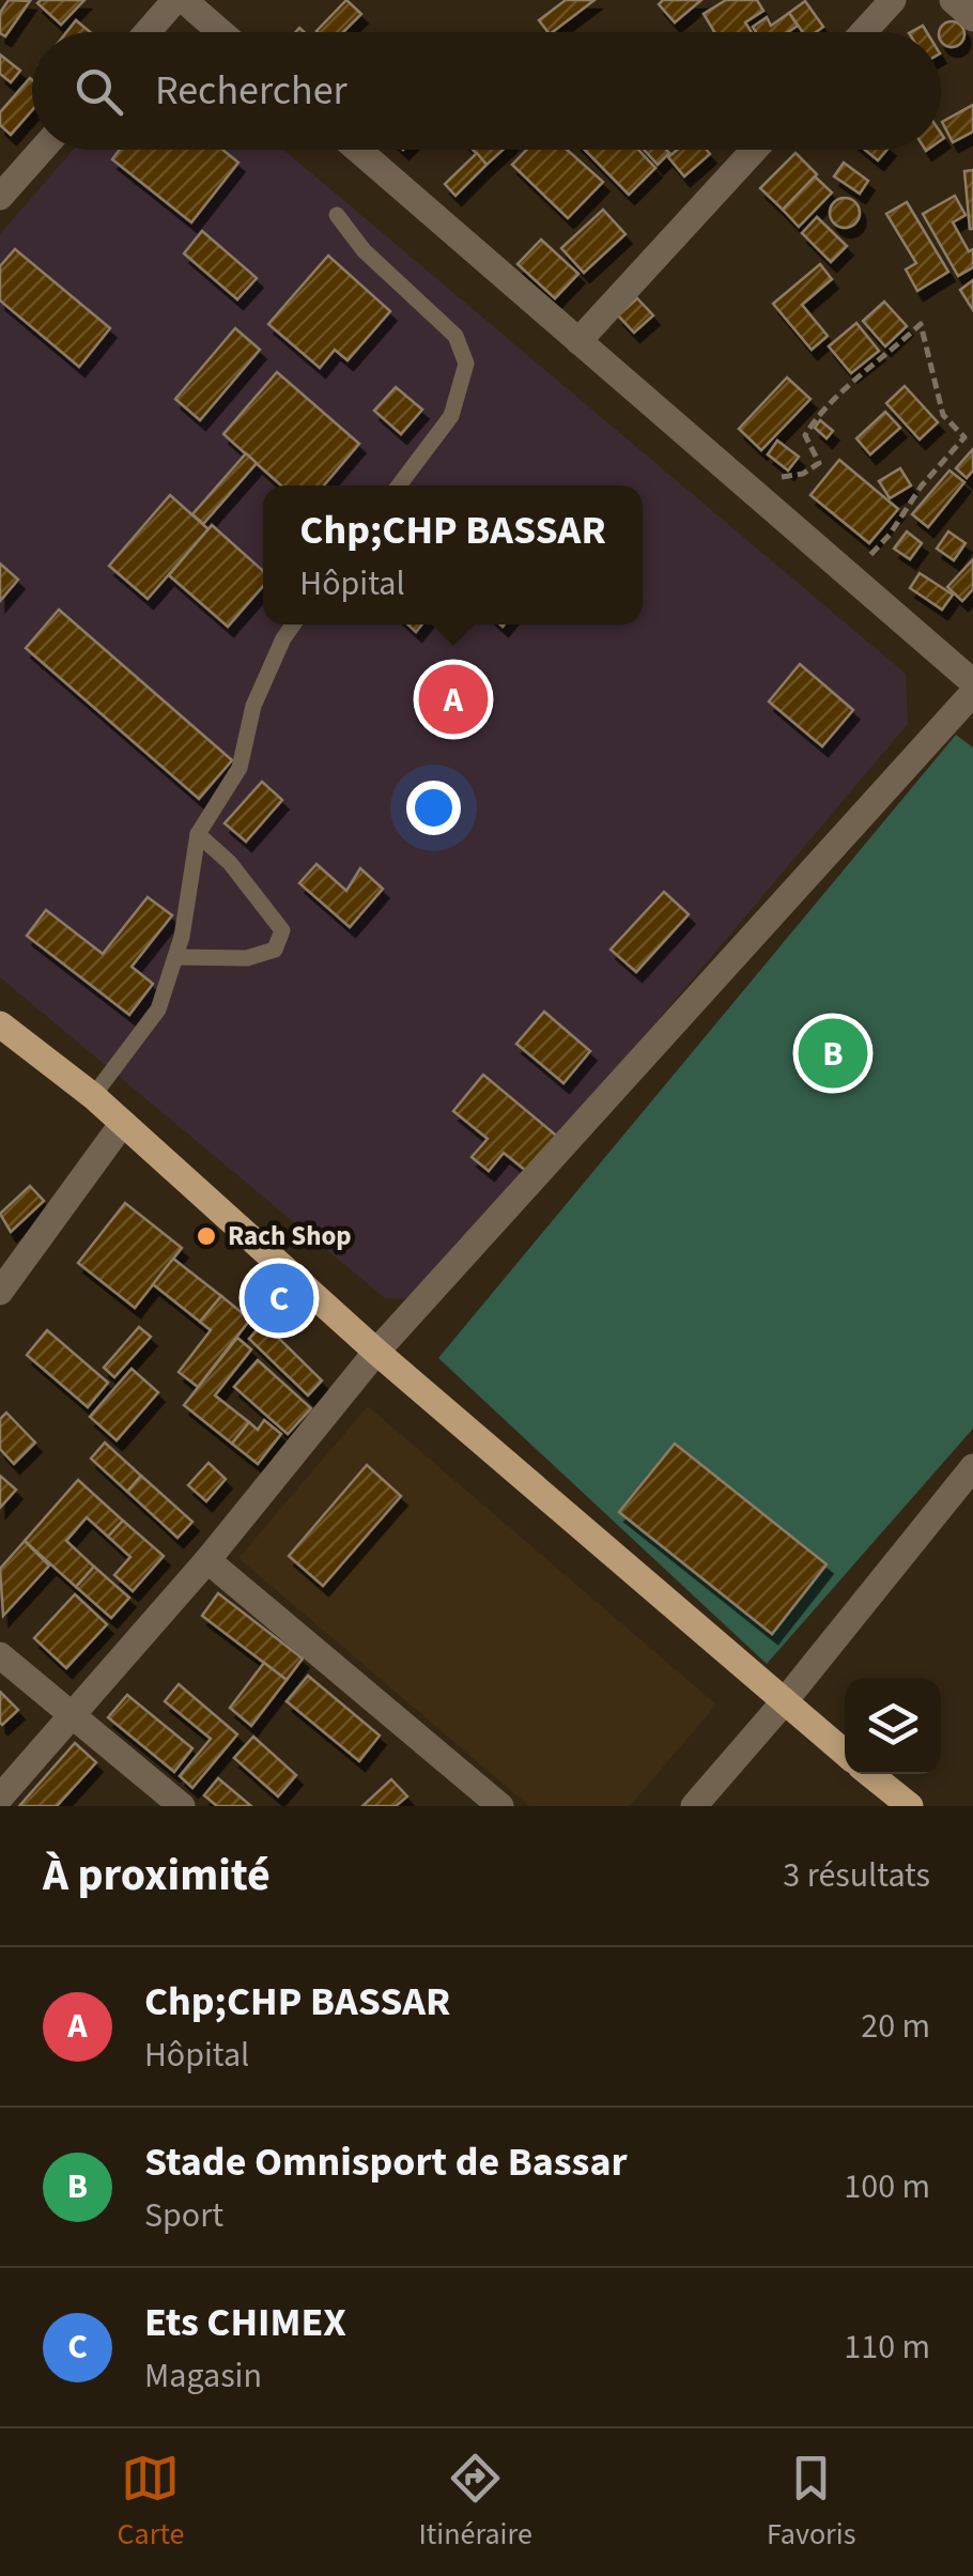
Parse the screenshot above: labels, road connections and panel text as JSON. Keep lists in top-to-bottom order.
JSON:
{
  "places": ["Rach Shop"],
  "page": {
    "search": "Rechercher",
    "popup": ["Chp;CHP BASSAR", "Hôpital"],
    "pins": ["A", "B", "C"],
    "heading": ["À proximité", "3 résultats"],
    "list": [
      {
        "mark": "A",
        "name": "Chp;CHP BASSAR",
        "note": "Hôpital",
        "value": "20 m"
      },
      {
        "mark": "B",
        "name": "Stade Omnisport de Bassar",
        "note": "Sport",
        "value": "100 m"
      },
      {
        "mark": "C",
        "name": "Ets CHIMEX",
        "note": "Magasin",
        "value": "110 m"
      }
    ],
    "nav": ["Carte", "Itinéraire", "Favoris"]
  }
}
